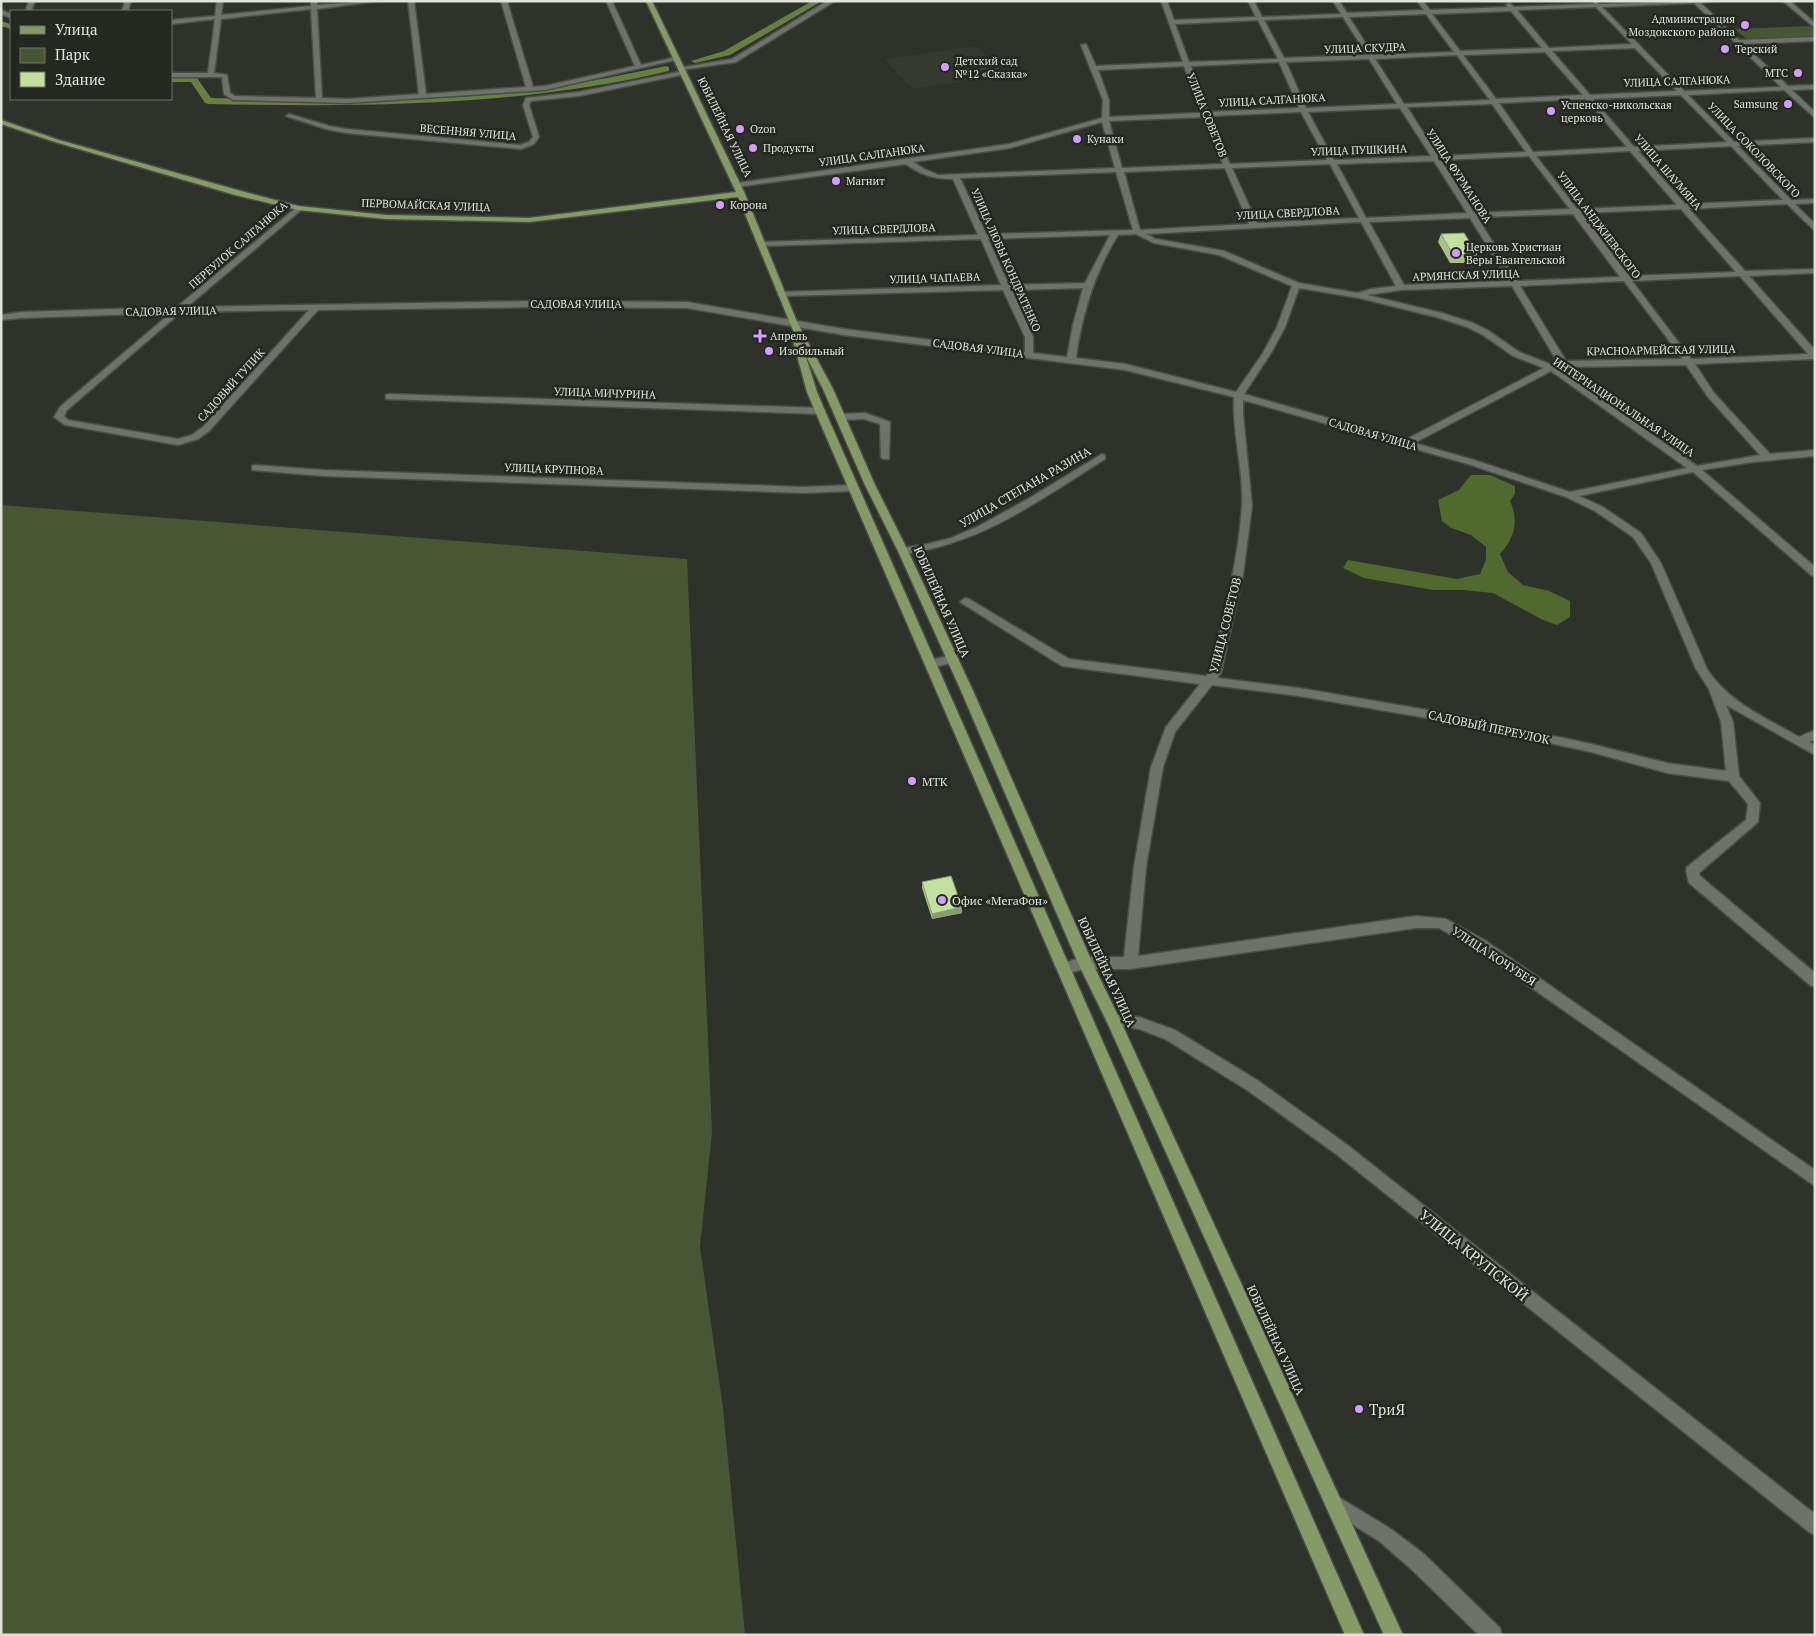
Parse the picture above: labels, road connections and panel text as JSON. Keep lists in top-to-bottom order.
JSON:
{
  "streets": {
    "main road": ["ЮБИЛЕЙНАЯ УЛИЦА", "ПЕРВОМАЙСКАЯ УЛИЦА"],
    "street": [
      "УЛИЦА СКУДРА",
      "УЛИЦА САЛГАНЮКА",
      "УЛИЦА СОВЕТОВ",
      "ВЕСЕННЯЯ УЛИЦА",
      "УЛИЦА ПУШКИНА",
      "УЛИЦА СОКОЛОВСКОГО",
      "УЛИЦА ШАУМЯНА",
      "УЛИЦА ФУРМАНОВА",
      "УЛИЦА СВЕРДЛОВА",
      "УЛИЦА АНДЖИЕВСКОГО",
      "ПЕРЕУЛОК САЛГАНЮКА",
      "УЛИЦА ЛЮБЫ КОНДРАТЕНКО",
      "АРМЯНСКАЯ УЛИЦА",
      "УЛИЦА ЧАПАЕВА",
      "САДОВАЯ УЛИЦА",
      "КРАСНОАРМЕЙСКАЯ УЛИЦА",
      "САДОВЫЙ ТУПИК",
      "УЛИЦА МИЧУРИНА",
      "ИНТЕРНАЦИОНАЛЬНАЯ УЛИЦА",
      "УЛИЦА КРУПНОВА",
      "УЛИЦА СТЕПАНА РАЗИНА",
      "САДОВЫЙ ПЕРЕУЛОК",
      "УЛИЦА КОЧУБЕЯ",
      "УЛИЦА КРУПСКОЙ"
    ]
  },
  "crossings": [
    ["УЛИЦА СКУДРА", "УЛИЦА СОВЕТОВ"],
    ["УЛИЦА СКУДРА", "УЛИЦА СОКОЛОВСКОГО"],
    ["УЛИЦА СКУДРА", "УЛИЦА ШАУМЯНА"],
    ["УЛИЦА СКУДРА", "УЛИЦА ФУРМАНОВА"],
    ["УЛИЦА СКУДРА", "УЛИЦА АНДЖИЕВСКОГО"],
    ["УЛИЦА САЛГАНЮКА", "УЛИЦА СОВЕТОВ"],
    ["УЛИЦА САЛГАНЮКА", "ЮБИЛЕЙНАЯ УЛИЦА"],
    ["УЛИЦА САЛГАНЮКА", "УЛИЦА ПУШКИНА"],
    ["УЛИЦА САЛГАНЮКА", "УЛИЦА СОКОЛОВСКОГО"],
    ["УЛИЦА САЛГАНЮКА", "УЛИЦА ШАУМЯНА"],
    ["УЛИЦА САЛГАНЮКА", "УЛИЦА ФУРМАНОВА"],
    ["УЛИЦА САЛГАНЮКА", "УЛИЦА АНДЖИЕВСКОГО"],
    ["УЛИЦА СОВЕТОВ", "УЛИЦА ПУШКИНА"],
    ["УЛИЦА СОВЕТОВ", "УЛИЦА СВЕРДЛОВА"],
    ["УЛИЦА СОВЕТОВ", "САДОВАЯ УЛИЦА"],
    ["УЛИЦА СОВЕТОВ", "САДОВЫЙ ПЕРЕУЛОК"],
    ["УЛИЦА СОВЕТОВ", "УЛИЦА КОЧУБЕЯ"],
    ["ЮБИЛЕЙНАЯ УЛИЦА", "ВЕСЕННЯЯ УЛИЦА"],
    ["ЮБИЛЕЙНАЯ УЛИЦА", "ПЕРВОМАЙСКАЯ УЛИЦА"],
    ["ЮБИЛЕЙНАЯ УЛИЦА", "УЛИЦА СВЕРДЛОВА"],
    ["ЮБИЛЕЙНАЯ УЛИЦА", "УЛИЦА ЧАПАЕВА"],
    ["ЮБИЛЕЙНАЯ УЛИЦА", "САДОВАЯ УЛИЦА"],
    ["ЮБИЛЕЙНАЯ УЛИЦА", "УЛИЦА МИЧУРИНА"],
    ["ЮБИЛЕЙНАЯ УЛИЦА", "УЛИЦА КРУПНОВА"],
    ["ЮБИЛЕЙНАЯ УЛИЦА", "УЛИЦА СТЕПАНА РАЗИНА"],
    ["ЮБИЛЕЙНАЯ УЛИЦА", "УЛИЦА КОЧУБЕЯ"],
    ["ЮБИЛЕЙНАЯ УЛИЦА", "УЛИЦА КРУПСКОЙ"],
    ["УЛИЦА ПУШКИНА", "УЛИЦА СОКОЛОВСКОГО"],
    ["УЛИЦА ПУШКИНА", "УЛИЦА ШАУМЯНА"],
    ["УЛИЦА ПУШКИНА", "УЛИЦА ФУРМАНОВА"],
    ["УЛИЦА ПУШКИНА", "УЛИЦА АНДЖИЕВСКОГО"],
    ["УЛИЦА ПУШКИНА", "УЛИЦА ЛЮБЫ КОНДРАТЕНКО"],
    ["УЛИЦА СОКОЛОВСКОГО", "УЛИЦА СВЕРДЛОВА"],
    ["УЛИЦА ШАУМЯНА", "УЛИЦА СВЕРДЛОВА"],
    ["УЛИЦА ШАУМЯНА", "АРМЯНСКАЯ УЛИЦА"],
    ["УЛИЦА ШАУМЯНА", "КРАСНОАРМЕЙСКАЯ УЛИЦА"],
    ["УЛИЦА ФУРМАНОВА", "УЛИЦА СВЕРДЛОВА"],
    ["УЛИЦА ФУРМАНОВА", "АРМЯНСКАЯ УЛИЦА"],
    ["УЛИЦА ФУРМАНОВА", "КРАСНОАРМЕЙСКАЯ УЛИЦА"],
    ["ПЕРВОМАЙСКАЯ УЛИЦА", "ПЕРЕУЛОК САЛГАНЮКА"],
    ["УЛИЦА СВЕРДЛОВА", "УЛИЦА АНДЖИЕВСКОГО"],
    ["УЛИЦА СВЕРДЛОВА", "УЛИЦА ЛЮБЫ КОНДРАТЕНКО"],
    ["УЛИЦА СВЕРДЛОВА", "ИНТЕРНАЦИОНАЛЬНАЯ УЛИЦА"],
    ["УЛИЦА АНДЖИЕВСКОГО", "АРМЯНСКАЯ УЛИЦА"],
    ["УЛИЦА АНДЖИЕВСКОГО", "КРАСНОАРМЕЙСКАЯ УЛИЦА"],
    ["ПЕРЕУЛОК САЛГАНЮКА", "САДОВАЯ УЛИЦА"],
    ["ПЕРЕУЛОК САЛГАНЮКА", "САДОВЫЙ ТУПИК"],
    ["УЛИЦА ЛЮБЫ КОНДРАТЕНКО", "УЛИЦА ЧАПАЕВА"],
    ["УЛИЦА ЛЮБЫ КОНДРАТЕНКО", "САДОВАЯ УЛИЦА"],
    ["АРМЯНСКАЯ УЛИЦА", "ИНТЕРНАЦИОНАЛЬНАЯ УЛИЦА"],
    ["САДОВАЯ УЛИЦА", "КРАСНОАРМЕЙСКАЯ УЛИЦА"],
    ["САДОВАЯ УЛИЦА", "САДОВЫЙ ТУПИК"],
    ["КРАСНОАРМЕЙСКАЯ УЛИЦА", "ИНТЕРНАЦИОНАЛЬНАЯ УЛИЦА"]
  ],
  "places": {
    "other": [
      "Администрация Моздокского района",
      "Терский",
      "Детский сад №12 «Сказка»",
      "МТС",
      "Samsung",
      "Успенско-никольская церковь",
      "Ozon",
      "Кунаки",
      "Продукты",
      "Магнит",
      "Корона",
      "Церковь Христиан Веры Евангельской",
      "Изобильный",
      "МТК",
      "Офис «МегаФон»",
      "ТриЯ"
    ],
    "health": ["Апрель"]
  },
  "legend": ["Улица", "Парк", "Здание"]
}
